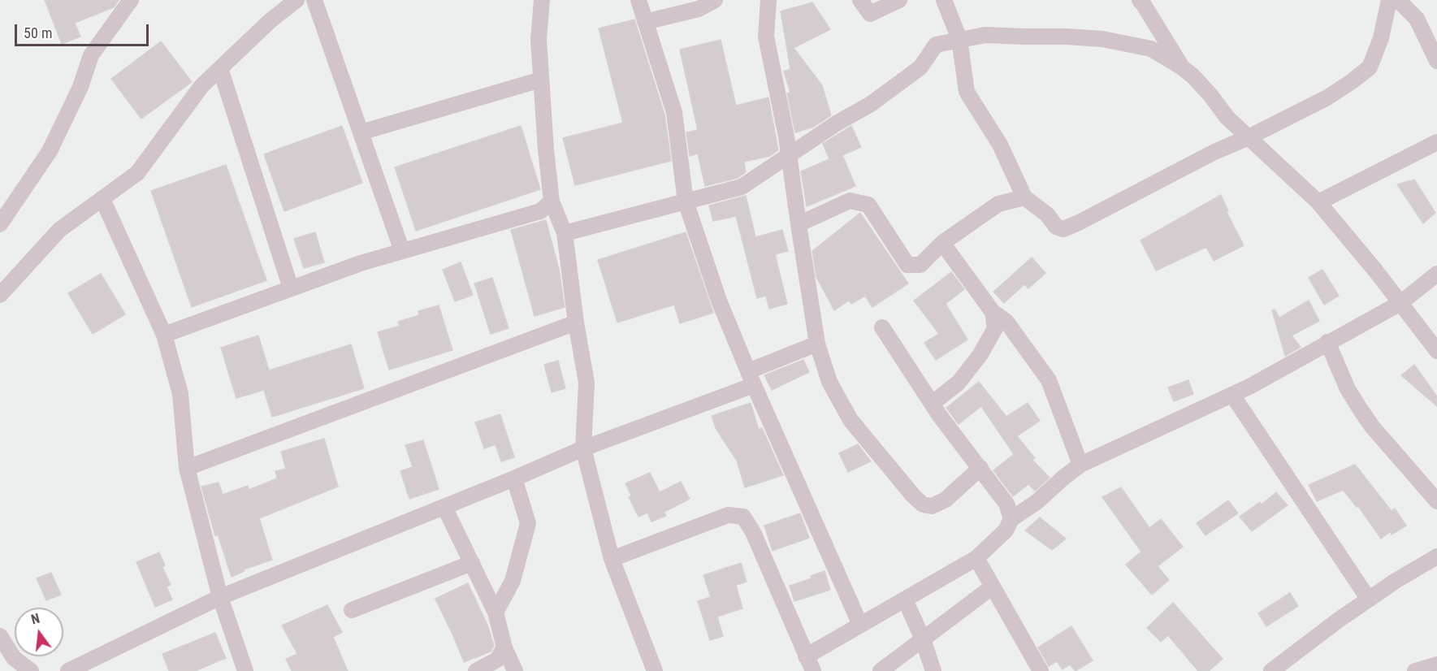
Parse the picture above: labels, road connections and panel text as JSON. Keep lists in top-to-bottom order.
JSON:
{
  "scale_bar": "50 m",
  "north": "top"
}
